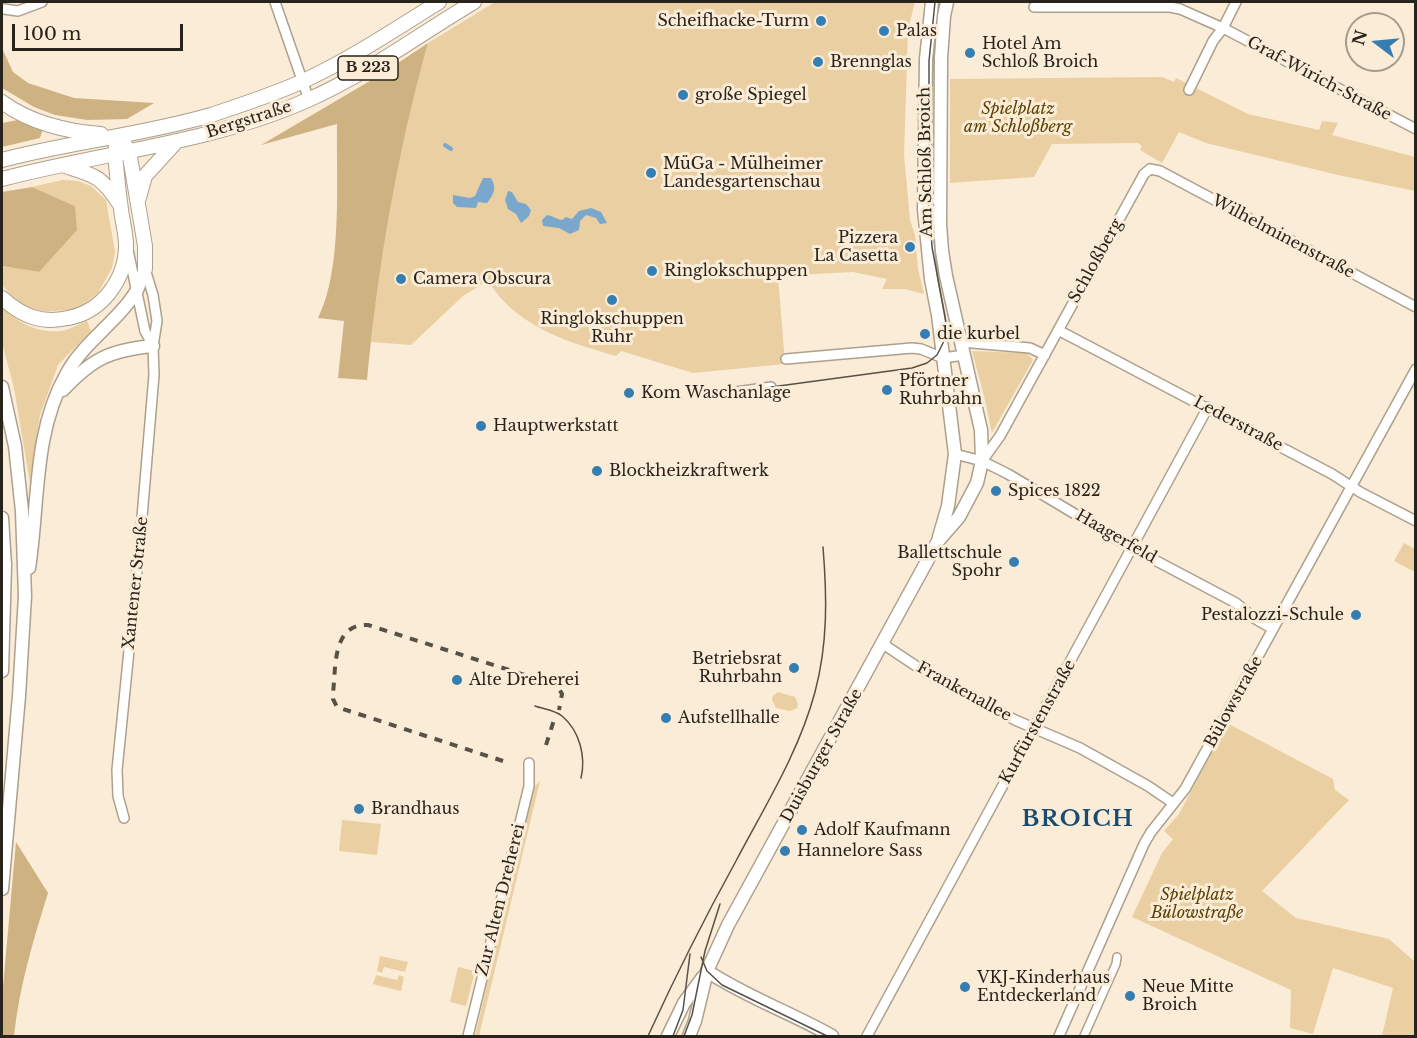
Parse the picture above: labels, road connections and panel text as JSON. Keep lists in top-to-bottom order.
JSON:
{
  "streets": {
    "main road": [
      "B 223",
      "Bergstraße",
      "Am Schloß Broich",
      "Duisburger Straße"
    ],
    "street": [
      "Graf-Wirich-Straße",
      "Wilhelminenstraße",
      "Schloßberg",
      "Lederstraße",
      "Haagerfeld",
      "Xantener Straße",
      "Frankenallee",
      "Bülowstraße",
      "Kurfürstenstraße",
      "Zur Alten Dreherei"
    ]
  },
  "crossings": [
    ["Am Schloß Broich", "Schloßberg"],
    ["Am Schloß Broich", "Haagerfeld"],
    ["Am Schloß Broich", "Duisburger Straße"],
    ["Wilhelminenstraße", "Schloßberg"],
    ["Schloßberg", "Lederstraße"],
    ["Schloßberg", "Haagerfeld"],
    ["Schloßberg", "Duisburger Straße"],
    ["Lederstraße", "Bülowstraße"],
    ["Lederstraße", "Kurfürstenstraße"],
    ["Haagerfeld", "Bülowstraße"],
    ["Haagerfeld", "Kurfürstenstraße"],
    ["Haagerfeld", "Duisburger Straße"],
    ["Frankenallee", "Bülowstraße"],
    ["Frankenallee", "Kurfürstenstraße"],
    ["Frankenallee", "Duisburger Straße"]
  ],
  "districts": ["BROICH"],
  "parks": ["Spielplatz am Schloßberg", "Spielplatz Bülowstraße"],
  "places": [
    "Scheifhacke-Turm",
    "Palas",
    "Hotel Am Schloß Broich",
    "Brennglas",
    "große Spiegel",
    "MüGa - Mülheimer Landesgartenschau",
    "Pizzera La Casetta",
    "Ringlokschuppen",
    "Camera Obscura",
    "Ringlokschuppen Ruhr",
    "die kurbel",
    "Pförtner Ruhrbahn",
    "Kom Waschanlage",
    "Hauptwerkstatt",
    "Blockheizkraftwerk",
    "Spices 1822",
    "Ballettschule Spohr",
    "Pestalozzi-Schule",
    "Betriebsrat Ruhrbahn",
    "Alte Dreherei",
    "Aufstellhalle",
    "Brandhaus",
    "Adolf Kaufmann",
    "Hannelore Sass",
    "VKJ-Kinderhaus Entdeckerland",
    "Neue Mitte Broich"
  ],
  "scale_bar": "100 m",
  "north": "left"
}
